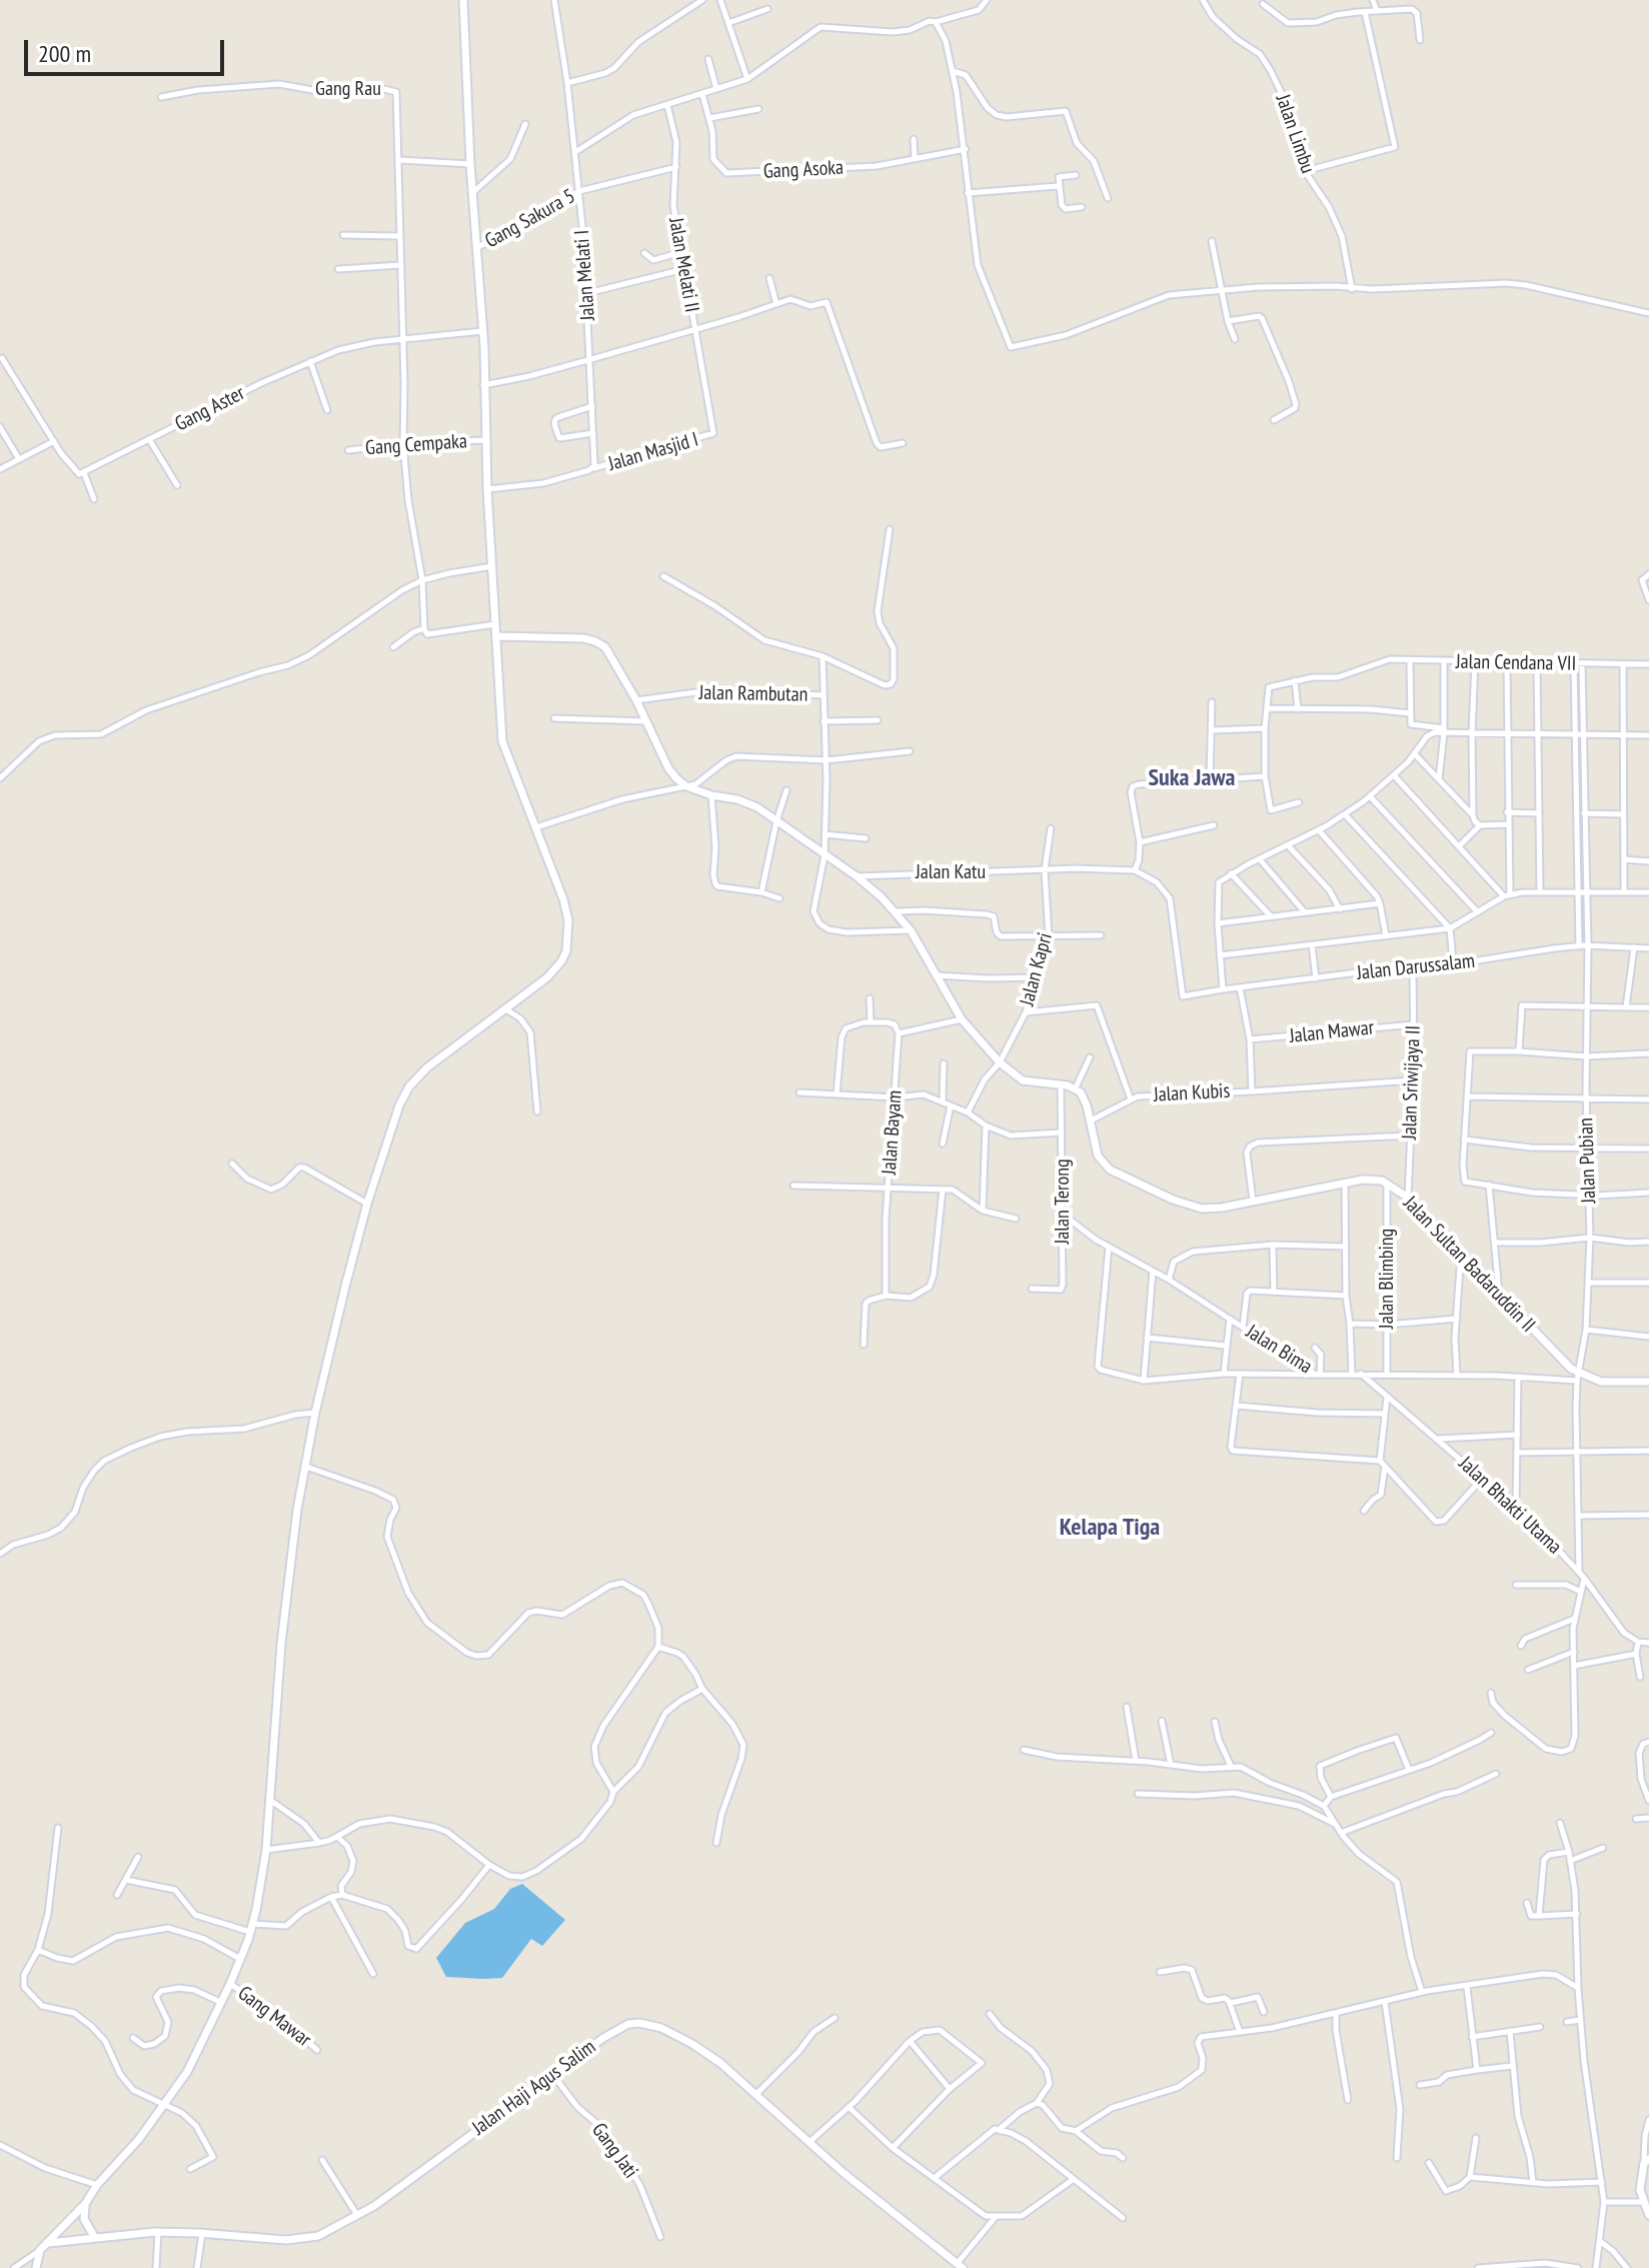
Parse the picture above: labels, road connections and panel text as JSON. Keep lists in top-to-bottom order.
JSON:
{
  "streets": {
    "street": [
      "Gang Rau",
      "Jalan Limbu",
      "Gang Asoka",
      "Gang Sakura 5",
      "Jalan Melati II",
      "Jalan Melati I",
      "Gang Aster",
      "Gang Cempaka",
      "Jalan Masjid I",
      "Jalan Cendana VII",
      "Jalan Rambutan",
      "Jalan Katu",
      "Jalan Darussalam",
      "Jalan Kapri",
      "Jalan Mawar",
      "Jalan Sriwijaya II",
      "Jalan Kubis",
      "Jalan Bayam",
      "Jalan Pubian",
      "Jalan Terong",
      "Jalan Sultan Badaruddin II",
      "Jalan Blimbing",
      "Jalan Bima",
      "Jalan Bhakti Utama",
      "Gang Mawar",
      "Jalan Haji Agus Salim",
      "Gang Jati"
    ]
  },
  "crossings": [
    ["Gang Rau", "Gang Aster"],
    ["Gang Rau", "Gang Cempaka"],
    ["Gang Sakura 5", "Jalan Melati II"],
    ["Gang Sakura 5", "Jalan Melati I"],
    ["Jalan Melati II", "Jalan Masjid I"],
    ["Jalan Melati I", "Jalan Masjid I"],
    ["Jalan Cendana VII", "Jalan Pubian"],
    ["Jalan Katu", "Jalan Darussalam"],
    ["Jalan Katu", "Jalan Kapri"],
    ["Jalan Darussalam", "Jalan Sriwijaya II"],
    ["Jalan Darussalam", "Jalan Pubian"],
    ["Jalan Mawar", "Jalan Sriwijaya II"],
    ["Jalan Sriwijaya II", "Jalan Kubis"],
    ["Jalan Sriwijaya II", "Jalan Sultan Badaruddin II"],
    ["Jalan Kubis", "Jalan Sultan Badaruddin II"],
    ["Jalan Pubian", "Jalan Sultan Badaruddin II"],
    ["Jalan Pubian", "Jalan Bima"],
    ["Jalan Pubian", "Jalan Bhakti Utama"],
    ["Jalan Terong", "Jalan Bima"],
    ["Jalan Sultan Badaruddin II", "Jalan Blimbing"],
    ["Jalan Sultan Badaruddin II", "Jalan Bima"],
    ["Jalan Blimbing", "Jalan Bima"],
    ["Jalan Bima", "Jalan Bhakti Utama"],
    ["Jalan Haji Agus Salim", "Gang Jati"]
  ],
  "districts": ["Suka Jawa", "Kelapa Tiga"],
  "scale_bar": "200 m"
}
